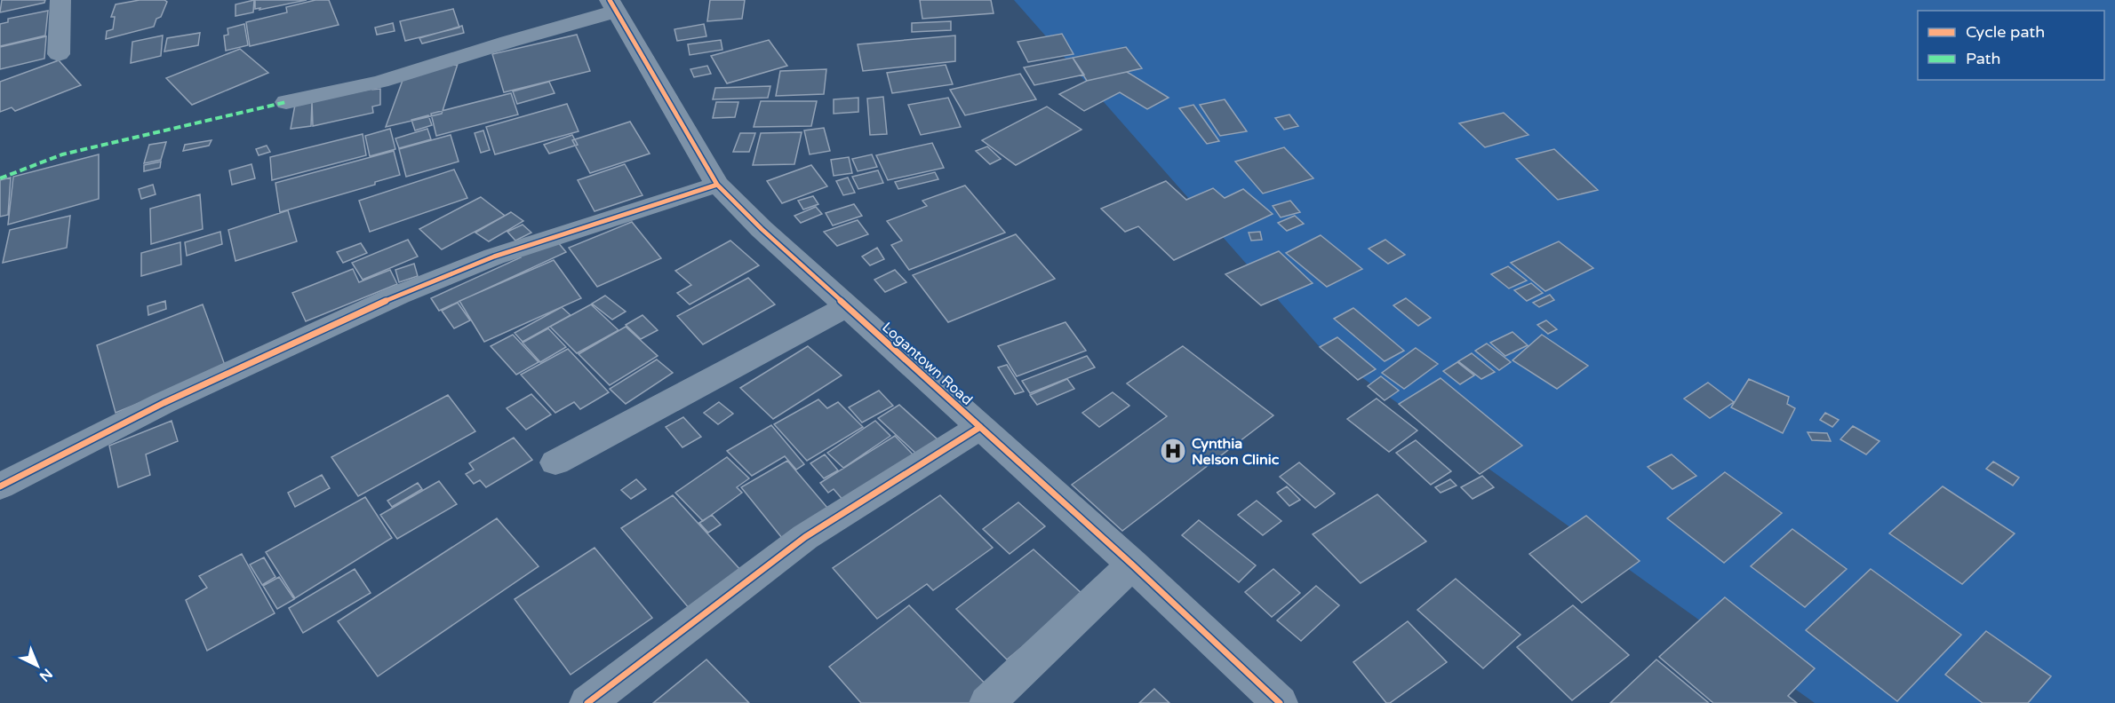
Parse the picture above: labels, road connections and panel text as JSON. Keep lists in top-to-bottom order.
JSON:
{
  "streets": {
    "street": ["Logantown Road"]
  },
  "places": {
    "hospital": ["Cynthia Nelson Clinic"]
  },
  "legend": ["Cycle path", "Path"],
  "north": "bottom right"
}
